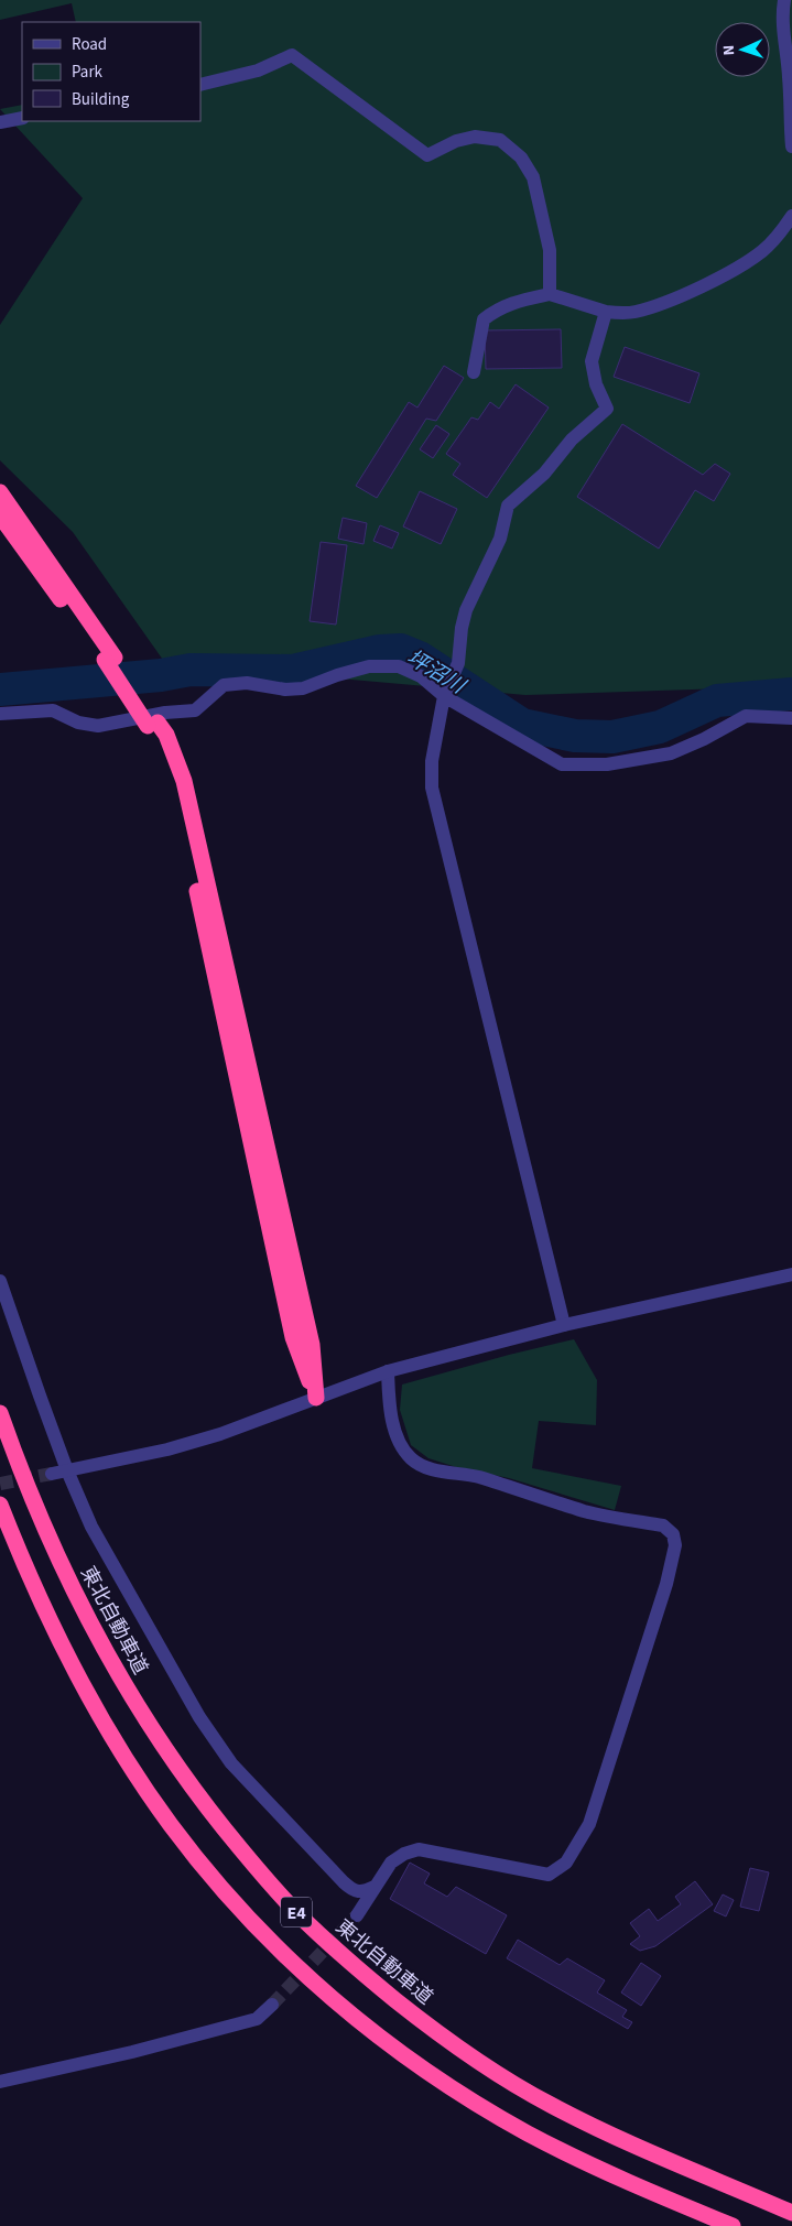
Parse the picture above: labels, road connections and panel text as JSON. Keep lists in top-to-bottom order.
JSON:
{
  "streets": {
    "highway": ["東北自動車道", "E4"]
  },
  "water": ["坪沼川"],
  "legend": ["Road", "Park", "Building"],
  "north": "left"
}
